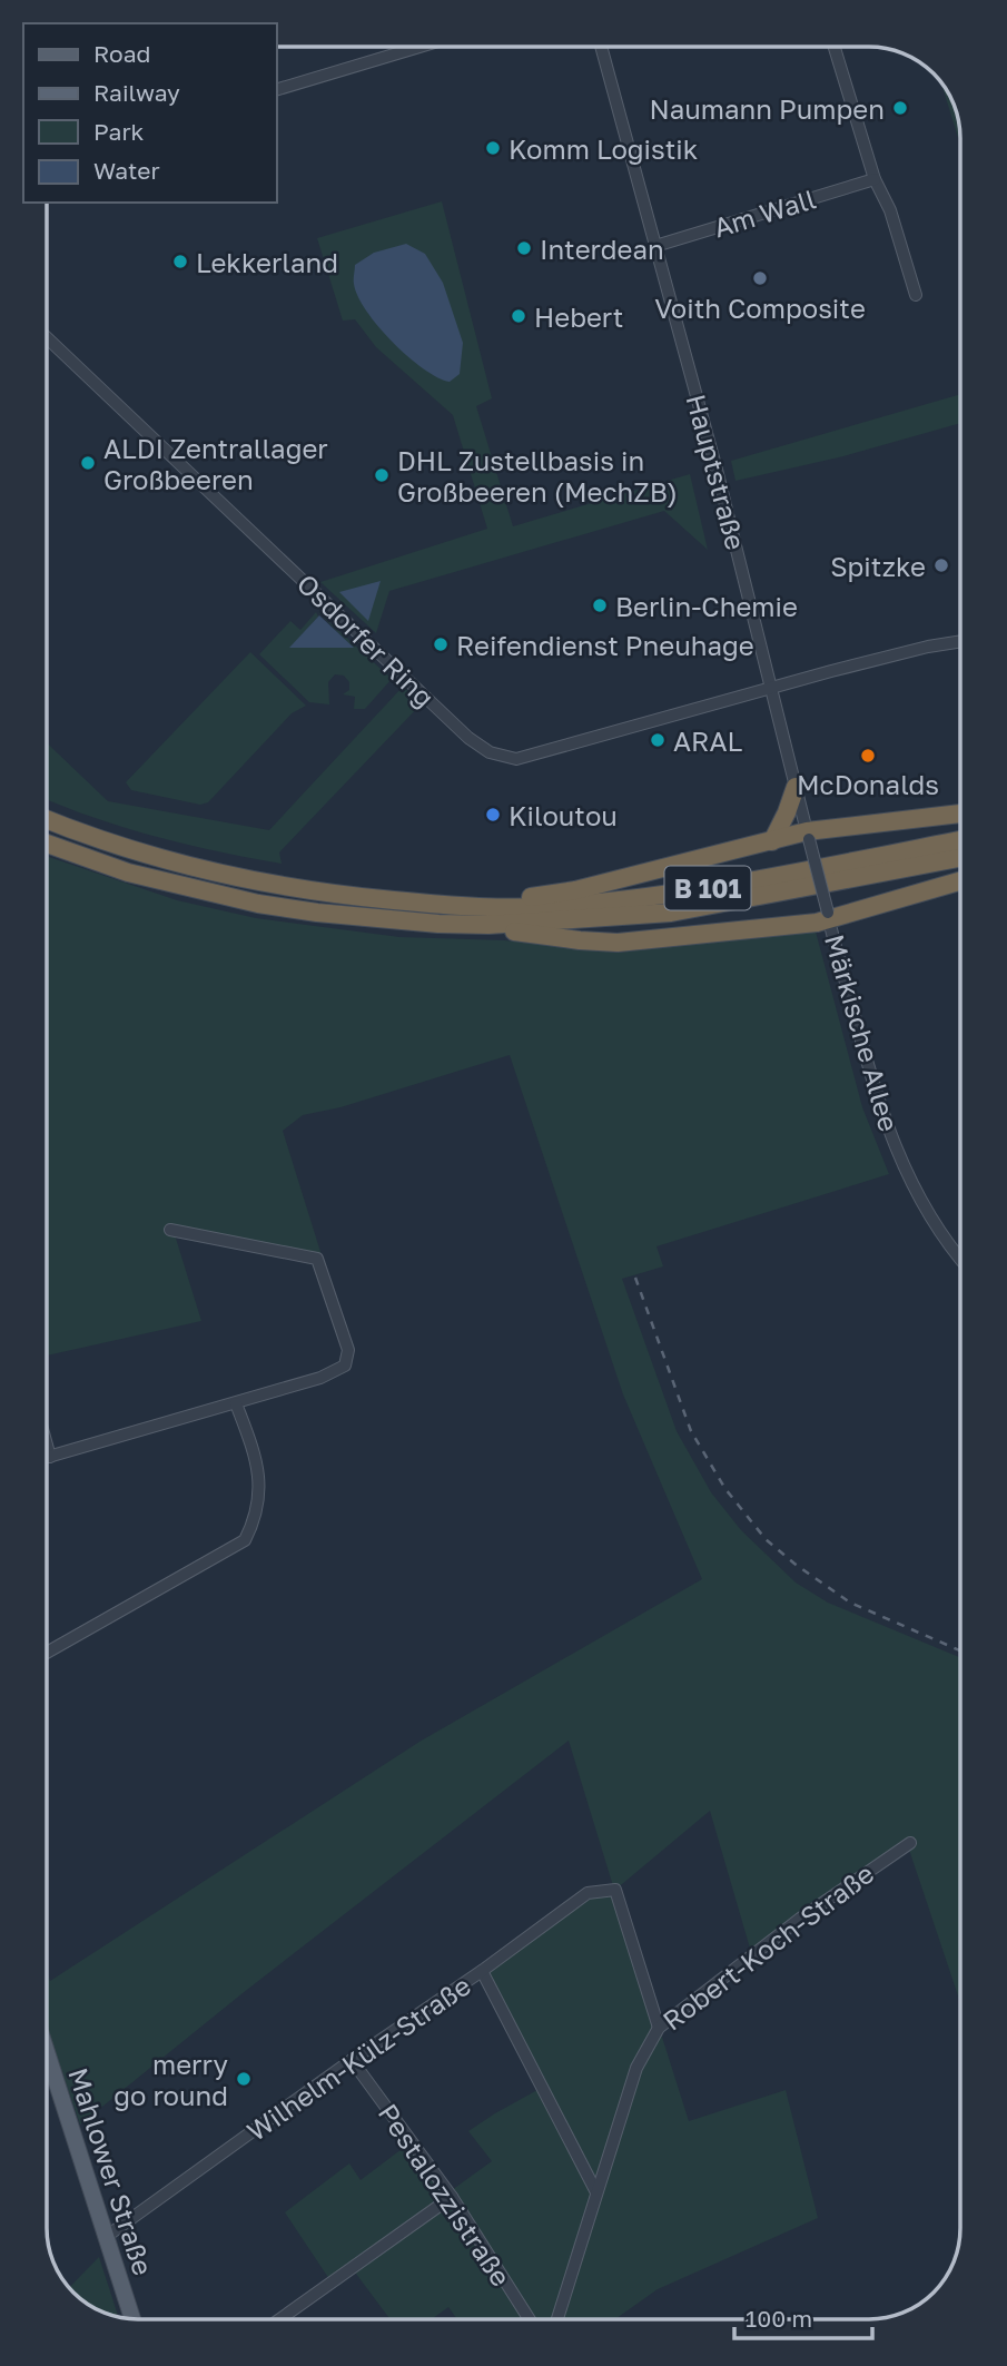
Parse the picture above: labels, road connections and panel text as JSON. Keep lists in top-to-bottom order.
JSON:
{
  "streets": {
    "highway": ["B 101"],
    "main road": ["Mahlower Straße"],
    "street": [
      "Am Wall",
      "Hauptstraße",
      "Osdorfer Ring",
      "Märkische Allee",
      "Robert-Koch-Straße",
      "Wilhelm-Külz-Straße",
      "Pestalozzistraße"
    ]
  },
  "crossings": [
    ["Am Wall", "Hauptstraße"],
    ["Hauptstraße", "Osdorfer Ring"],
    ["Hauptstraße", "Märkische Allee"],
    ["Robert-Koch-Straße", "Wilhelm-Külz-Straße"],
    ["Wilhelm-Külz-Straße", "Mahlower Straße"],
    ["Wilhelm-Külz-Straße", "Pestalozzistraße"]
  ],
  "places": [
    "Naumann Pumpen",
    "Komm Logistik",
    "Interdean",
    "Lekkerland",
    "Voith Composite",
    "Hebert",
    "ALDI Zentrallager Großbeeren",
    "DHL Zustellbasis in Großbeeren (MechZB)",
    "Spitzke",
    "Berlin-Chemie",
    "Reifendienst Pneuhage",
    "ARAL",
    "McDonalds",
    "Kiloutou",
    "merry go round"
  ],
  "legend": [
    "Road",
    "Railway",
    "Park",
    "Water"
  ],
  "scale_bar": "100 m"
}
